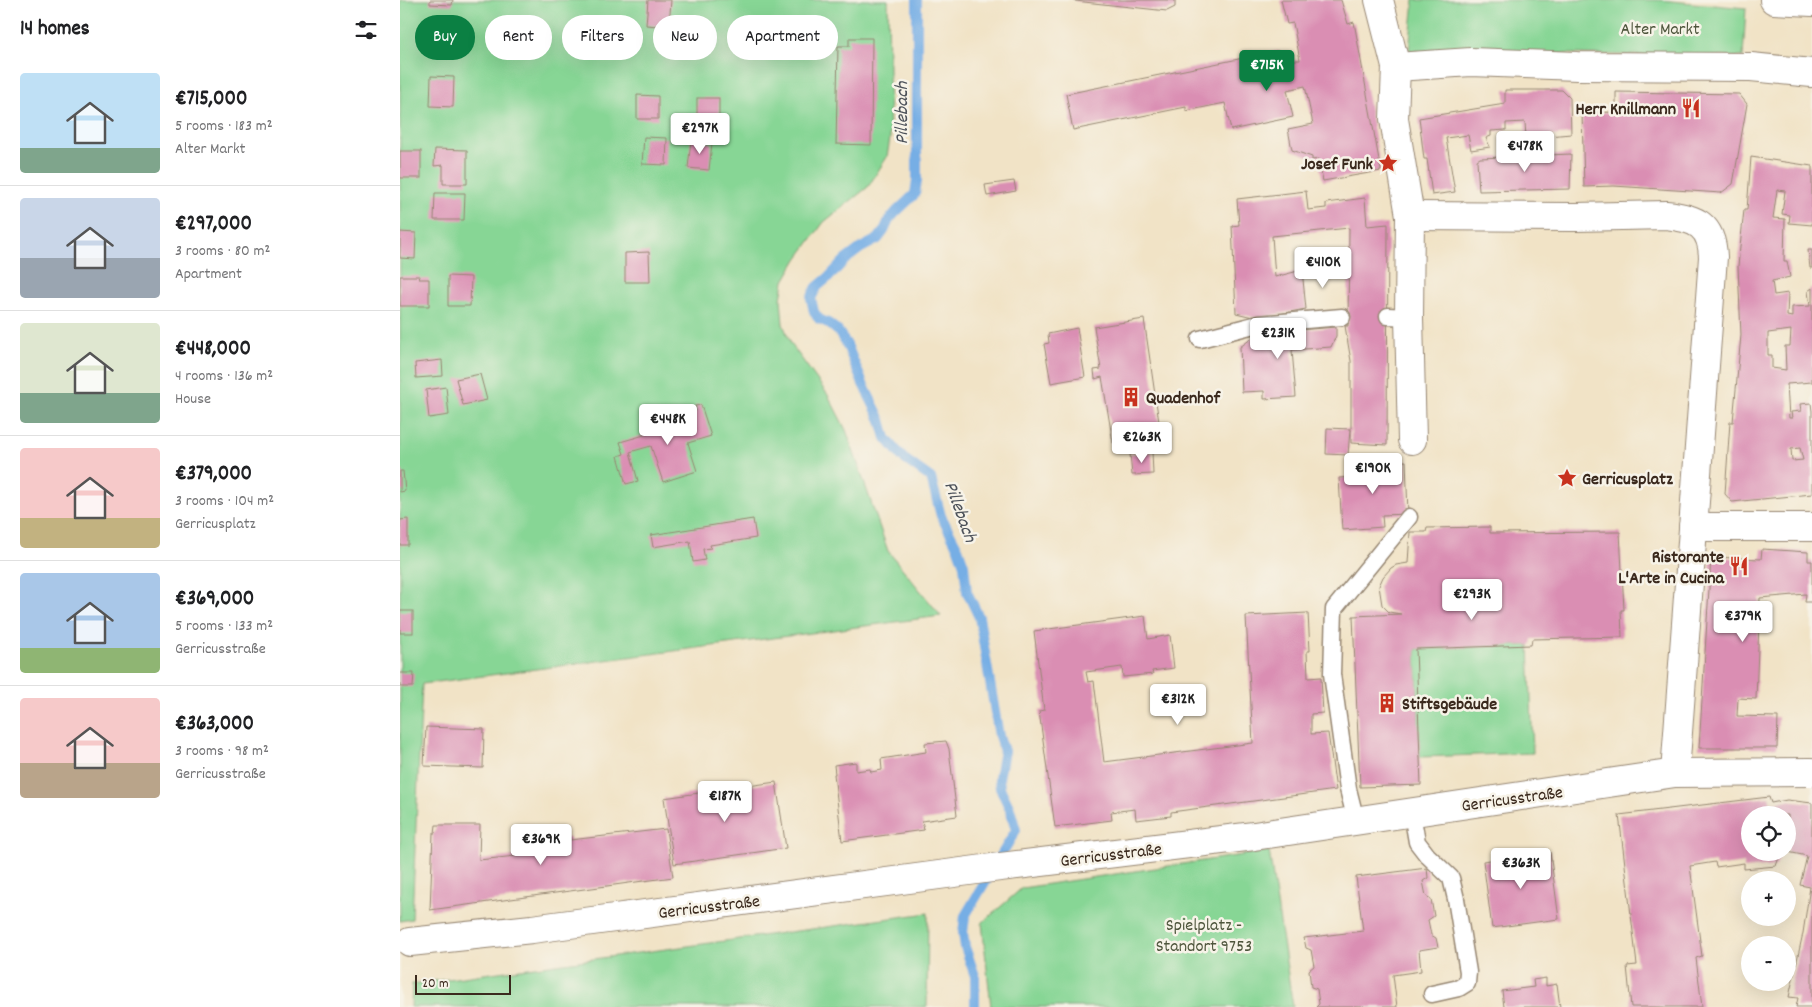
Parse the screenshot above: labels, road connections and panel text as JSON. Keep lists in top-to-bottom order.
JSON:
{
  "streets": {
    "street": ["Gerricusstraße"]
  },
  "water": ["Pillebach"],
  "parks": ["Alter Markt", "Spielplatz - Standort 9753"],
  "places": {
    "restaurant": ["Herr Knillmann", "Ristorante L'Arte in Cucina"],
    "place": ["Josef Funk", "Gerricusplatz"],
    "building": ["Quadenhof", "Stiftsgebäude"]
  },
  "scale_bar": "20 m",
  "page": {
    "heading": "14 homes",
    "chip": [
      "Buy",
      "Rent",
      "Filters",
      "New",
      "Apartment"
    ],
    "price": [
      "€715K",
      "€297K",
      "€478K",
      "€410K",
      "€231K",
      "€448K",
      "€263K",
      "€190K",
      "€293K",
      "€379K",
      "€312K",
      "€187K",
      "€369K",
      "€363K"
    ],
    "list": [
      {
        "name": "€715,000",
        "note": "5 rooms · 183 m² · Alter Markt"
      },
      {
        "name": "€297,000",
        "note": "3 rooms · 80 m² · Apartment"
      },
      {
        "name": "€448,000",
        "note": "4 rooms · 136 m² · House"
      },
      {
        "name": "€379,000",
        "note": "3 rooms · 104 m² · Gerricusplatz"
      },
      {
        "name": "€369,000",
        "note": "5 rooms · 133 m² · Gerricusstraße"
      },
      {
        "name": "€363,000",
        "note": "3 rooms · 98 m² · Gerricusstraße"
      }
    ],
    "map_buttons": ["+", "−"],
    "scale": "20 m"
  }
}
